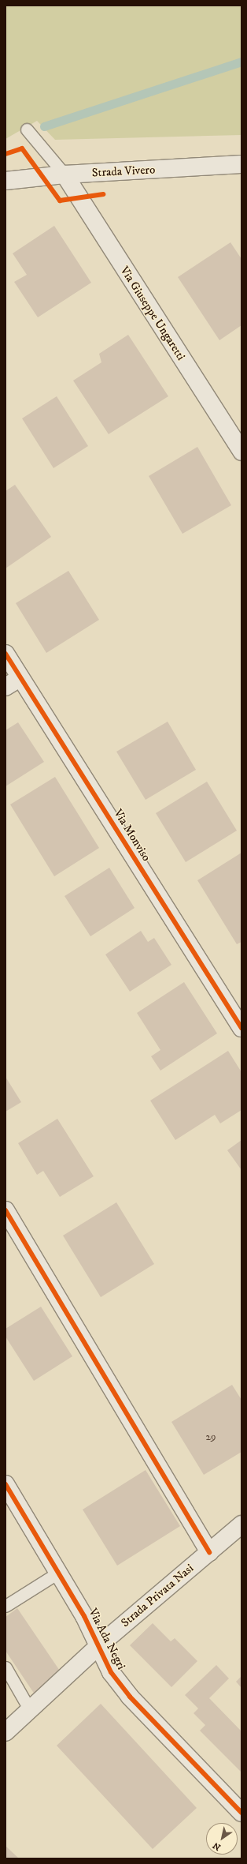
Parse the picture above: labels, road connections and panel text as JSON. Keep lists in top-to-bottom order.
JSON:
{
  "streets": {
    "street": [
      "Strada Vivero",
      "Via Giuseppe Ungaretti",
      "Via Monviso",
      "Strada Privata Nasi",
      "Via Ada Negri"
    ]
  },
  "crossings": [
    ["Strada Vivero", "Via Giuseppe Ungaretti"],
    ["Strada Privata Nasi", "Via Ada Negri"]
  ],
  "house_numbers": ["29"],
  "north": "bottom left"
}
